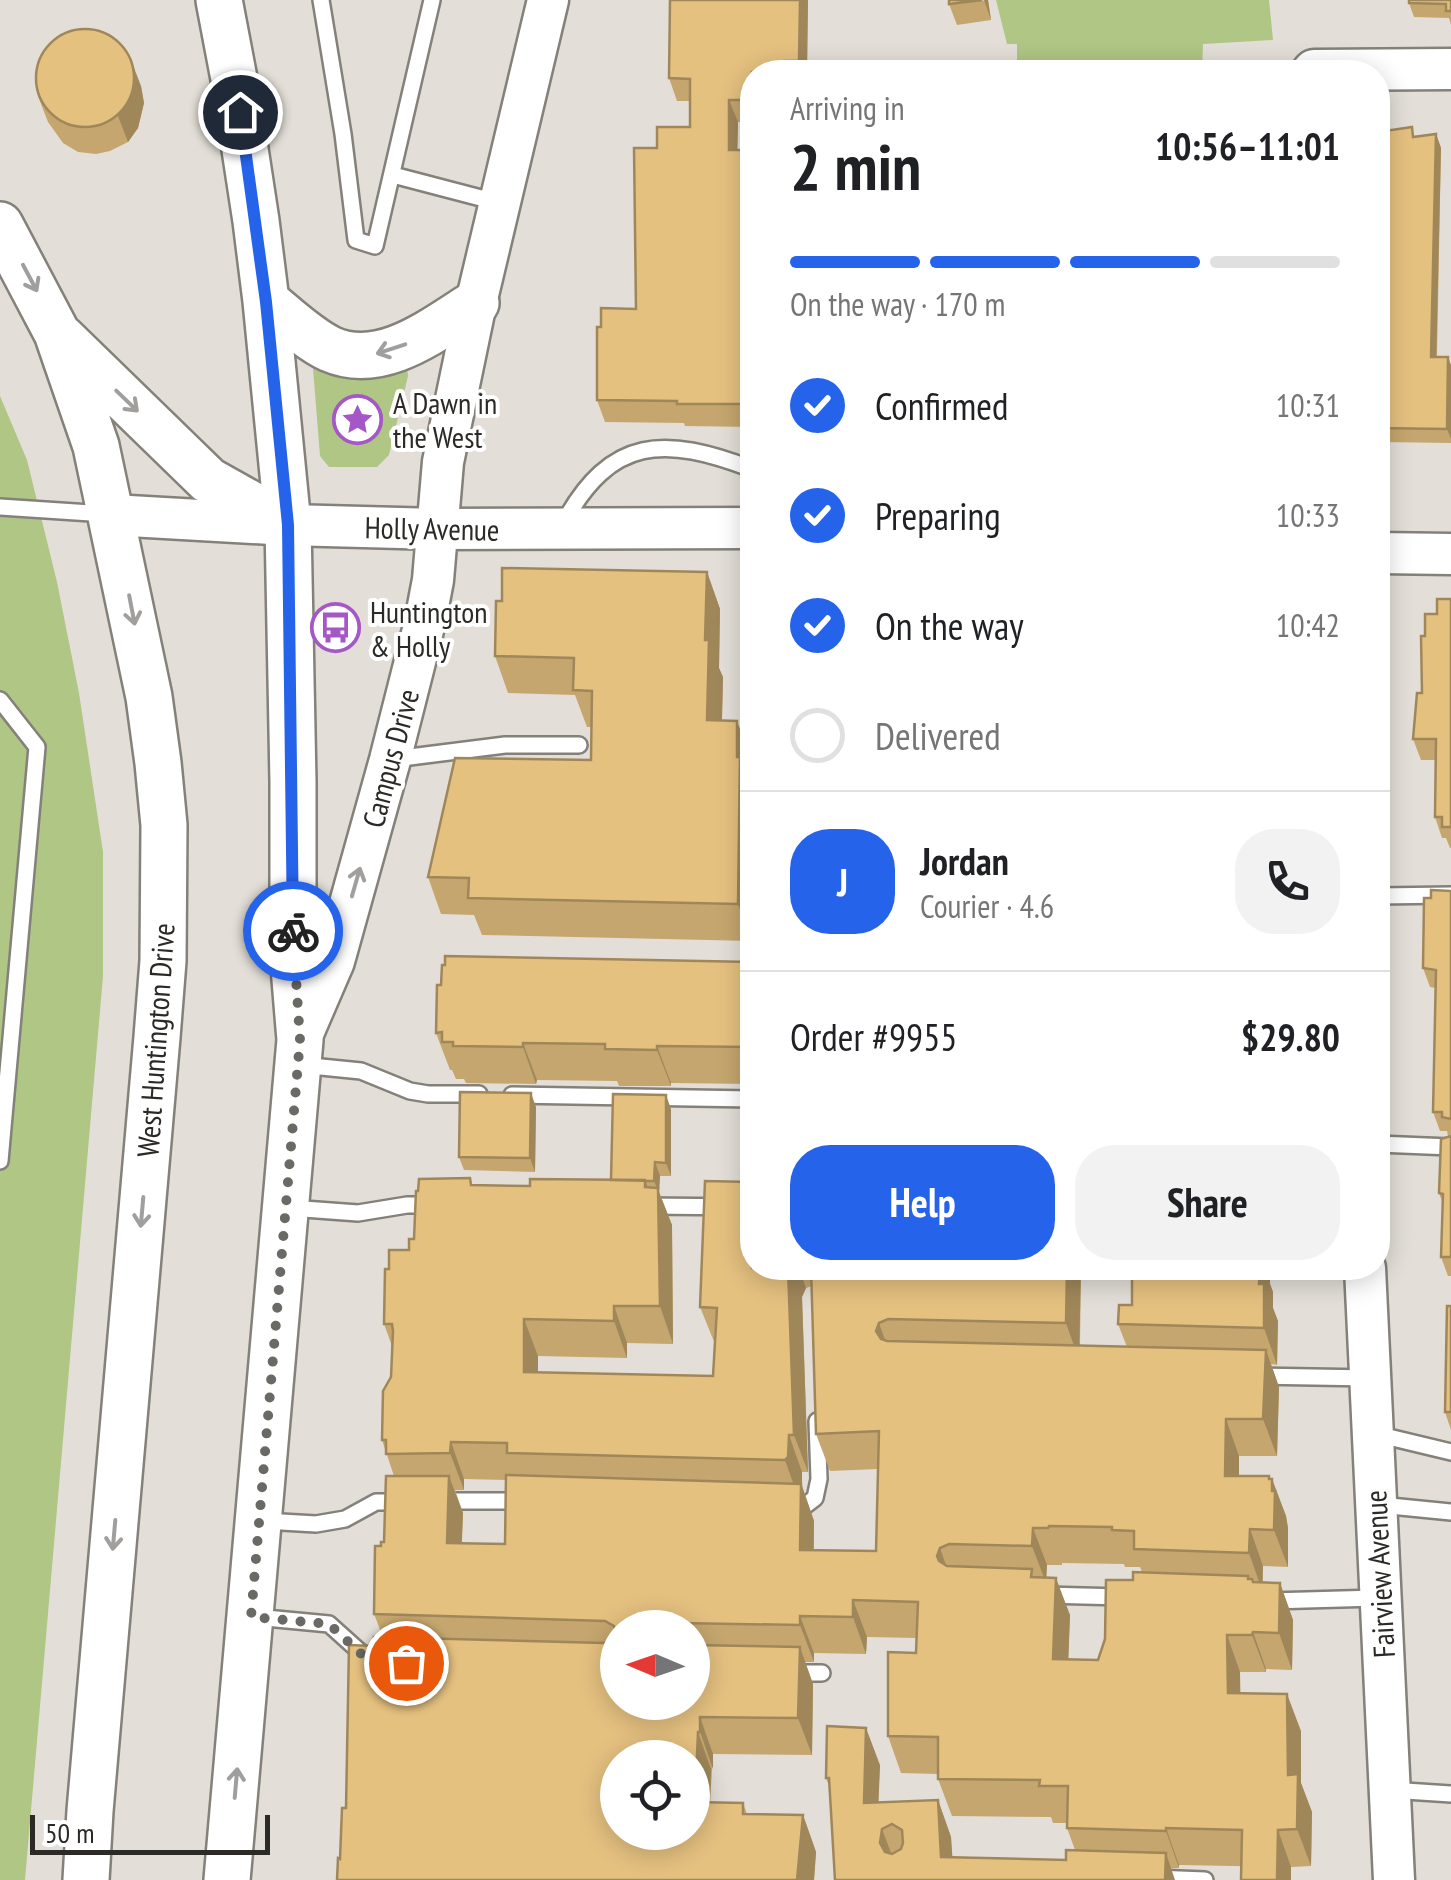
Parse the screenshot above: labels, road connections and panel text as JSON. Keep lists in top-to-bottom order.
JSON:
{
  "streets": {
    "main road": ["West Huntington Drive"],
    "street": ["Holly Avenue", "Campus Drive", "Fairview Avenue"]
  },
  "crossings": [
    ["Holly Avenue", "Campus Drive"],
    ["Holly Avenue", "West Huntington Drive"]
  ],
  "places": {
    "place": ["A Dawn in the West"],
    "bus stop": ["Huntington & Holly"]
  },
  "scale_bar": "50 m",
  "north": "left",
  "page": {
    "heading": ["2 min", "Arriving in", "10:56–11:01"],
    "panel": [
      "Jordan",
      "Courier · 4.6",
      "Order #9955",
      "$29.80"
    ],
    "bar": "On the way · 170 m",
    "list": [
      ["Confirmed", "10:31"],
      ["Preparing", "10:33"],
      ["On the way", "10:42"],
      "Delivered"
    ],
    "round": "J",
    "buttons": ["Help", "Share"],
    "scale": "50 m"
  }
}
